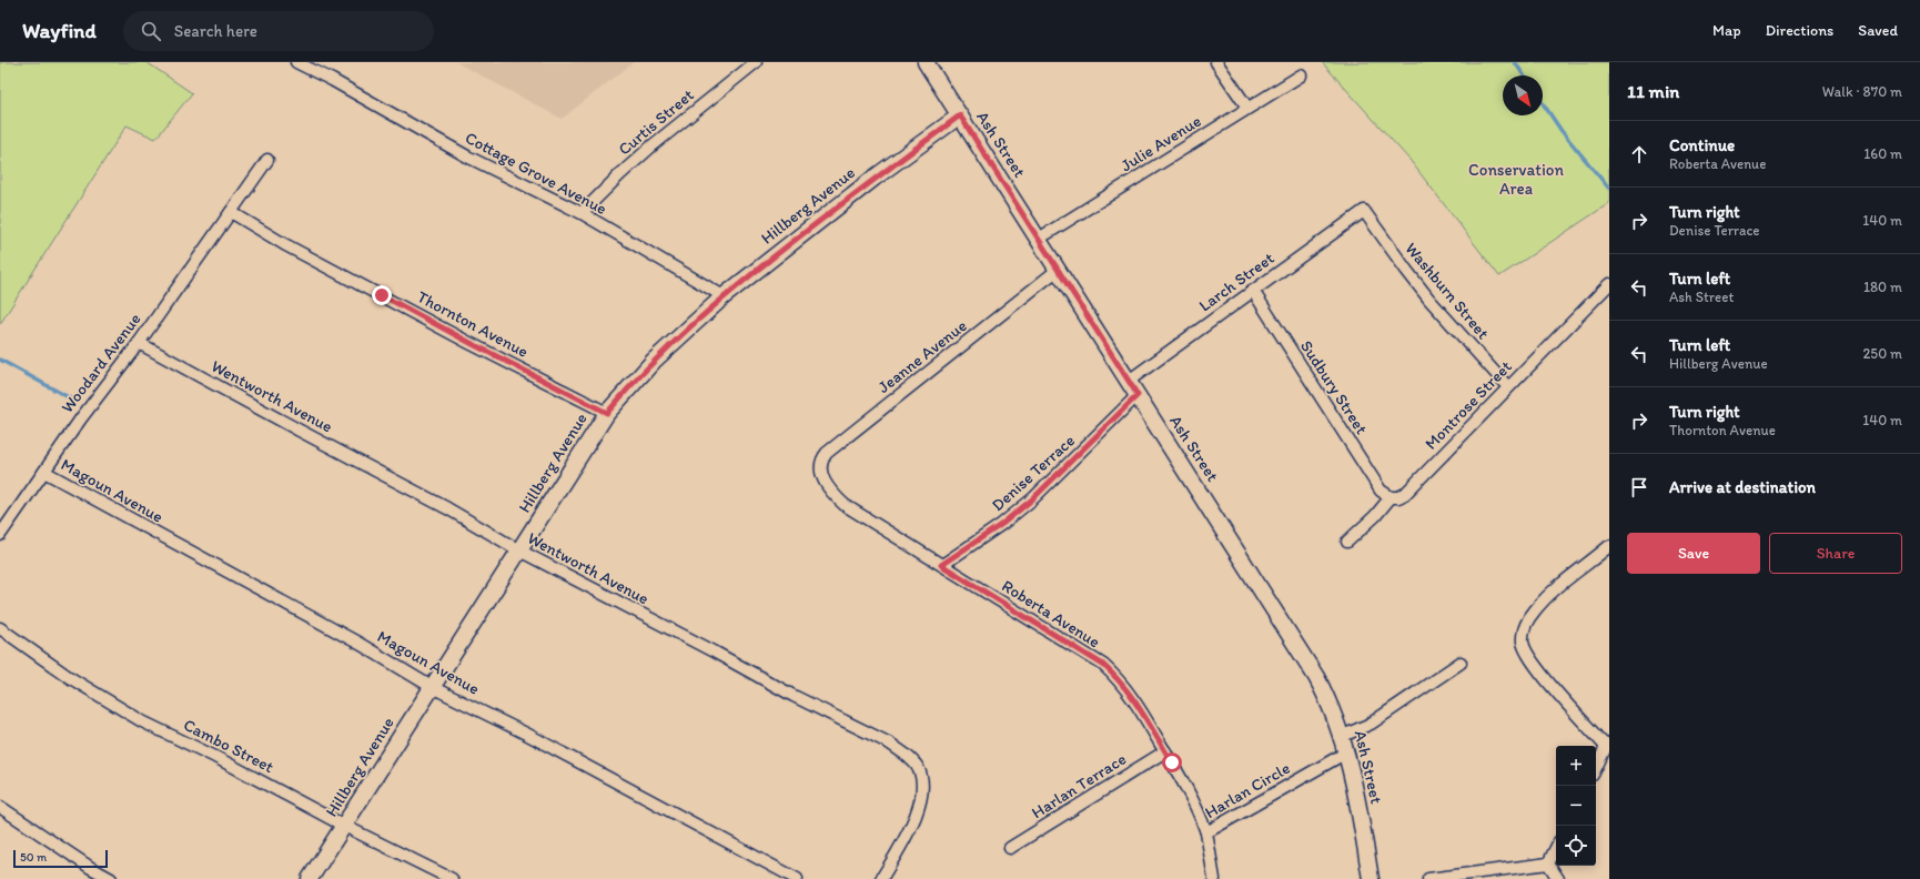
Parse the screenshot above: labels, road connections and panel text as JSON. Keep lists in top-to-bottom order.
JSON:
{
  "streets": {
    "street": [
      "Curtis Street",
      "Julie Avenue",
      "Ash Street",
      "Cottage Grove Avenue",
      "Hillberg Avenue",
      "Larch Street",
      "Washburn Street",
      "Thornton Avenue",
      "Jeanne Avenue",
      "Woodard Avenue",
      "Sudbury Street",
      "Wentworth Avenue",
      "Montrose Street",
      "Denise Terrace",
      "Magoun Avenue",
      "Roberta Avenue",
      "Cambo Street",
      "Harlan Terrace",
      "Harlan Circle"
    ]
  },
  "crossings": [
    ["Curtis Street", "Cottage Grove Avenue"],
    ["Julie Avenue", "Ash Street"],
    ["Ash Street", "Hillberg Avenue"],
    ["Ash Street", "Larch Street"],
    ["Ash Street", "Jeanne Avenue"],
    ["Ash Street", "Denise Terrace"],
    ["Ash Street", "Harlan Circle"],
    ["Cottage Grove Avenue", "Hillberg Avenue"],
    ["Hillberg Avenue", "Thornton Avenue"],
    ["Hillberg Avenue", "Wentworth Avenue"],
    ["Hillberg Avenue", "Magoun Avenue"],
    ["Hillberg Avenue", "Cambo Street"],
    ["Larch Street", "Washburn Street"],
    ["Larch Street", "Sudbury Street"],
    ["Washburn Street", "Montrose Street"],
    ["Thornton Avenue", "Woodard Avenue"],
    ["Jeanne Avenue", "Roberta Avenue"],
    ["Woodard Avenue", "Wentworth Avenue"],
    ["Woodard Avenue", "Magoun Avenue"],
    ["Sudbury Street", "Montrose Street"],
    ["Denise Terrace", "Roberta Avenue"],
    ["Roberta Avenue", "Harlan Terrace"],
    ["Roberta Avenue", "Harlan Circle"]
  ],
  "parks": ["Conservation Area"],
  "scale_bar": "50 m",
  "north": "bottom right",
  "page": {
    "header": "Wayfind",
    "search": "Search here",
    "nav": ["Map", "Directions", "Saved"],
    "heading": ["11 min", "Walk · 870 m"],
    "list": [
      ["Continue", "Roberta Avenue", "160 m"],
      ["Turn right", "Denise Terrace", "140 m"],
      ["Turn left", "Ash Street", "180 m"],
      ["Turn left", "Hillberg Avenue", "250 m"],
      ["Turn right", "Thornton Avenue", "140 m"],
      "Arrive at destination"
    ],
    "buttons": ["Save", "Share"],
    "map_buttons": ["+", "−"],
    "scale": "50 m"
  }
}
